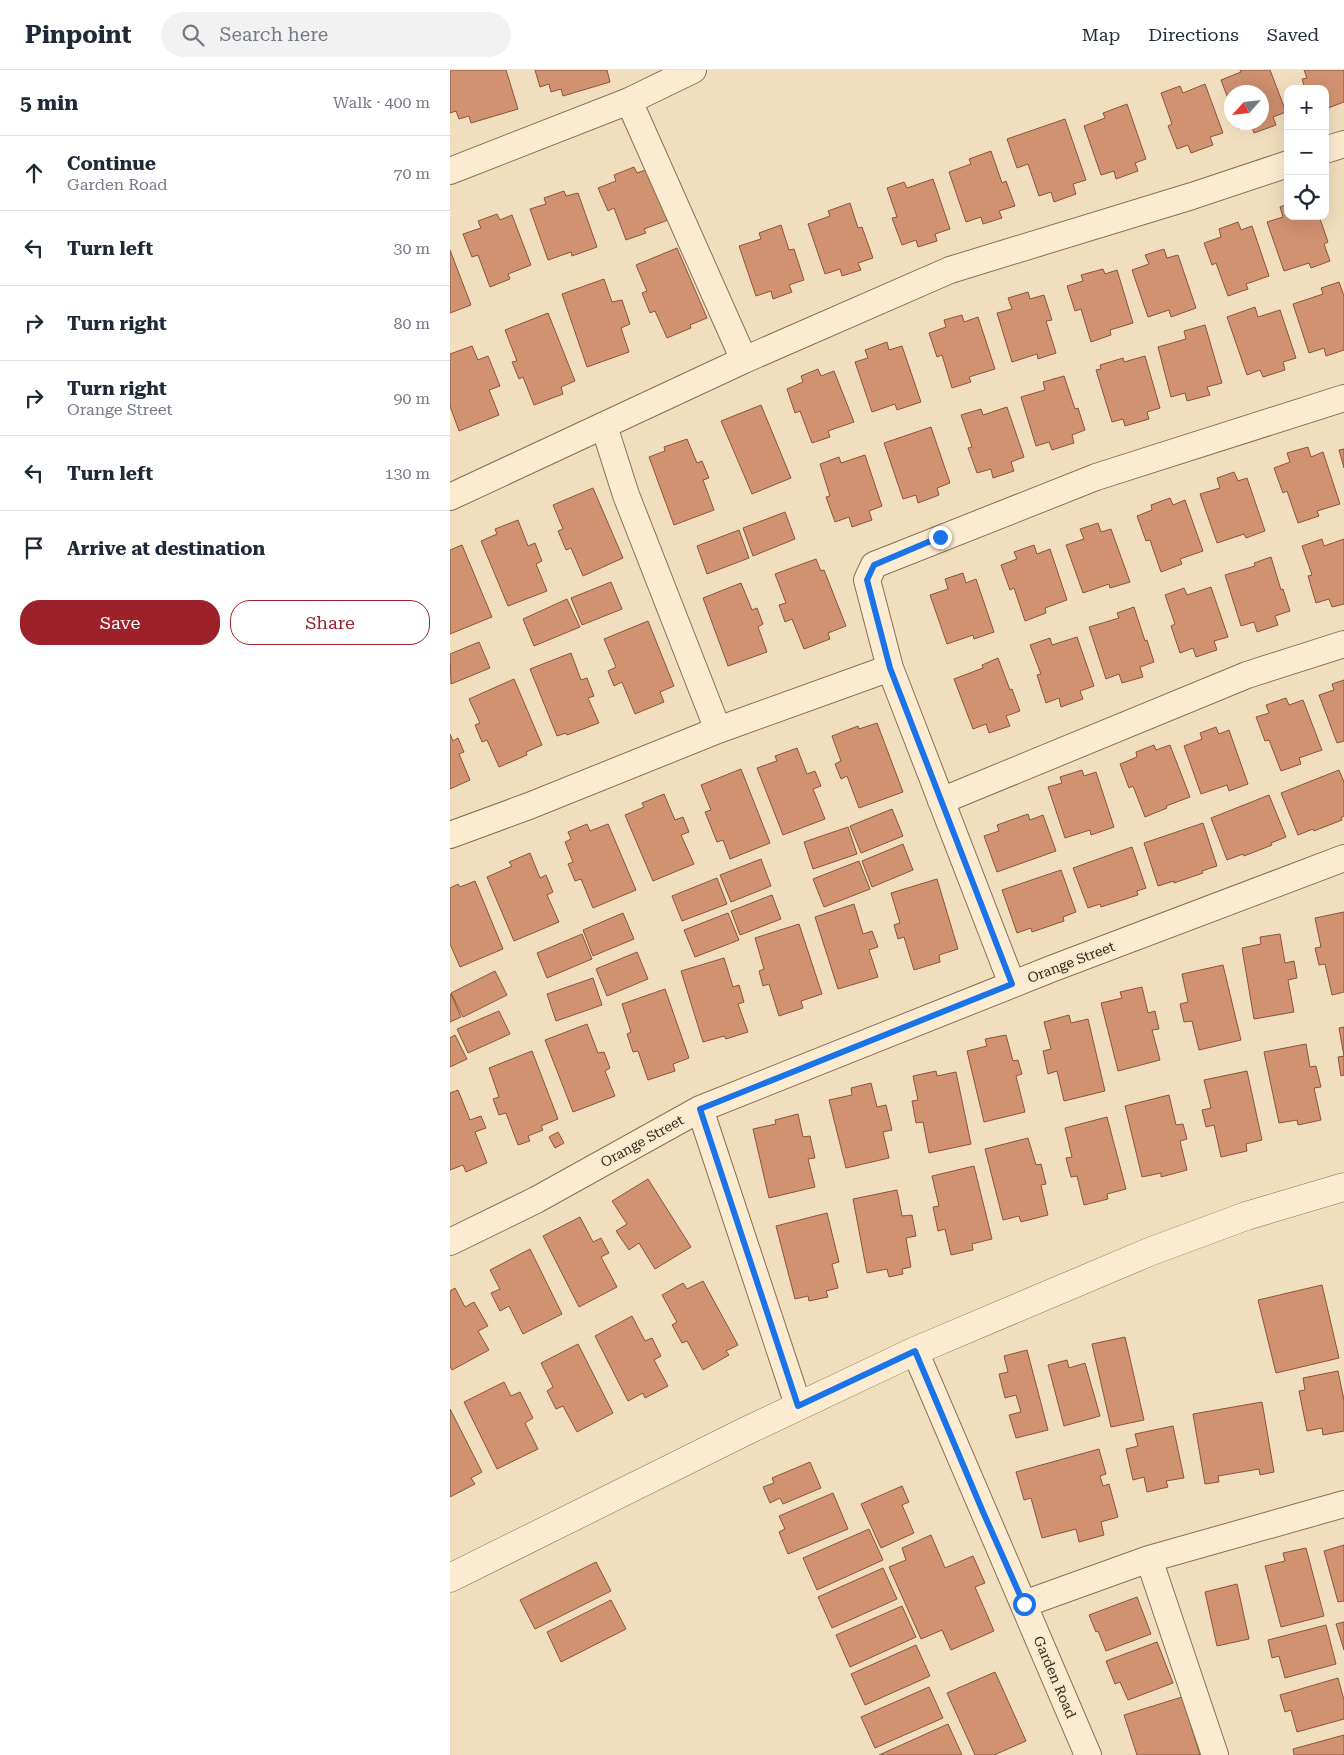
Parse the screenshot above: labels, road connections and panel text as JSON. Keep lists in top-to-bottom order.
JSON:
{
  "streets": {
    "street": ["Orange Street", "Garden Road"]
  },
  "north": "bottom left",
  "page": {
    "header": "Pinpoint",
    "search": "Search here",
    "nav": ["Map", "Directions", "Saved"],
    "heading": ["5 min", "Walk · 400 m"],
    "map_buttons": ["+", "−"],
    "list": [
      ["Continue", "Garden Road", "70 m"],
      ["Turn left", "30 m"],
      ["Turn right", "80 m"],
      ["Turn right", "Orange Street", "90 m"],
      ["Turn left", "130 m"],
      "Arrive at destination"
    ],
    "buttons": ["Save", "Share"]
  }
}
